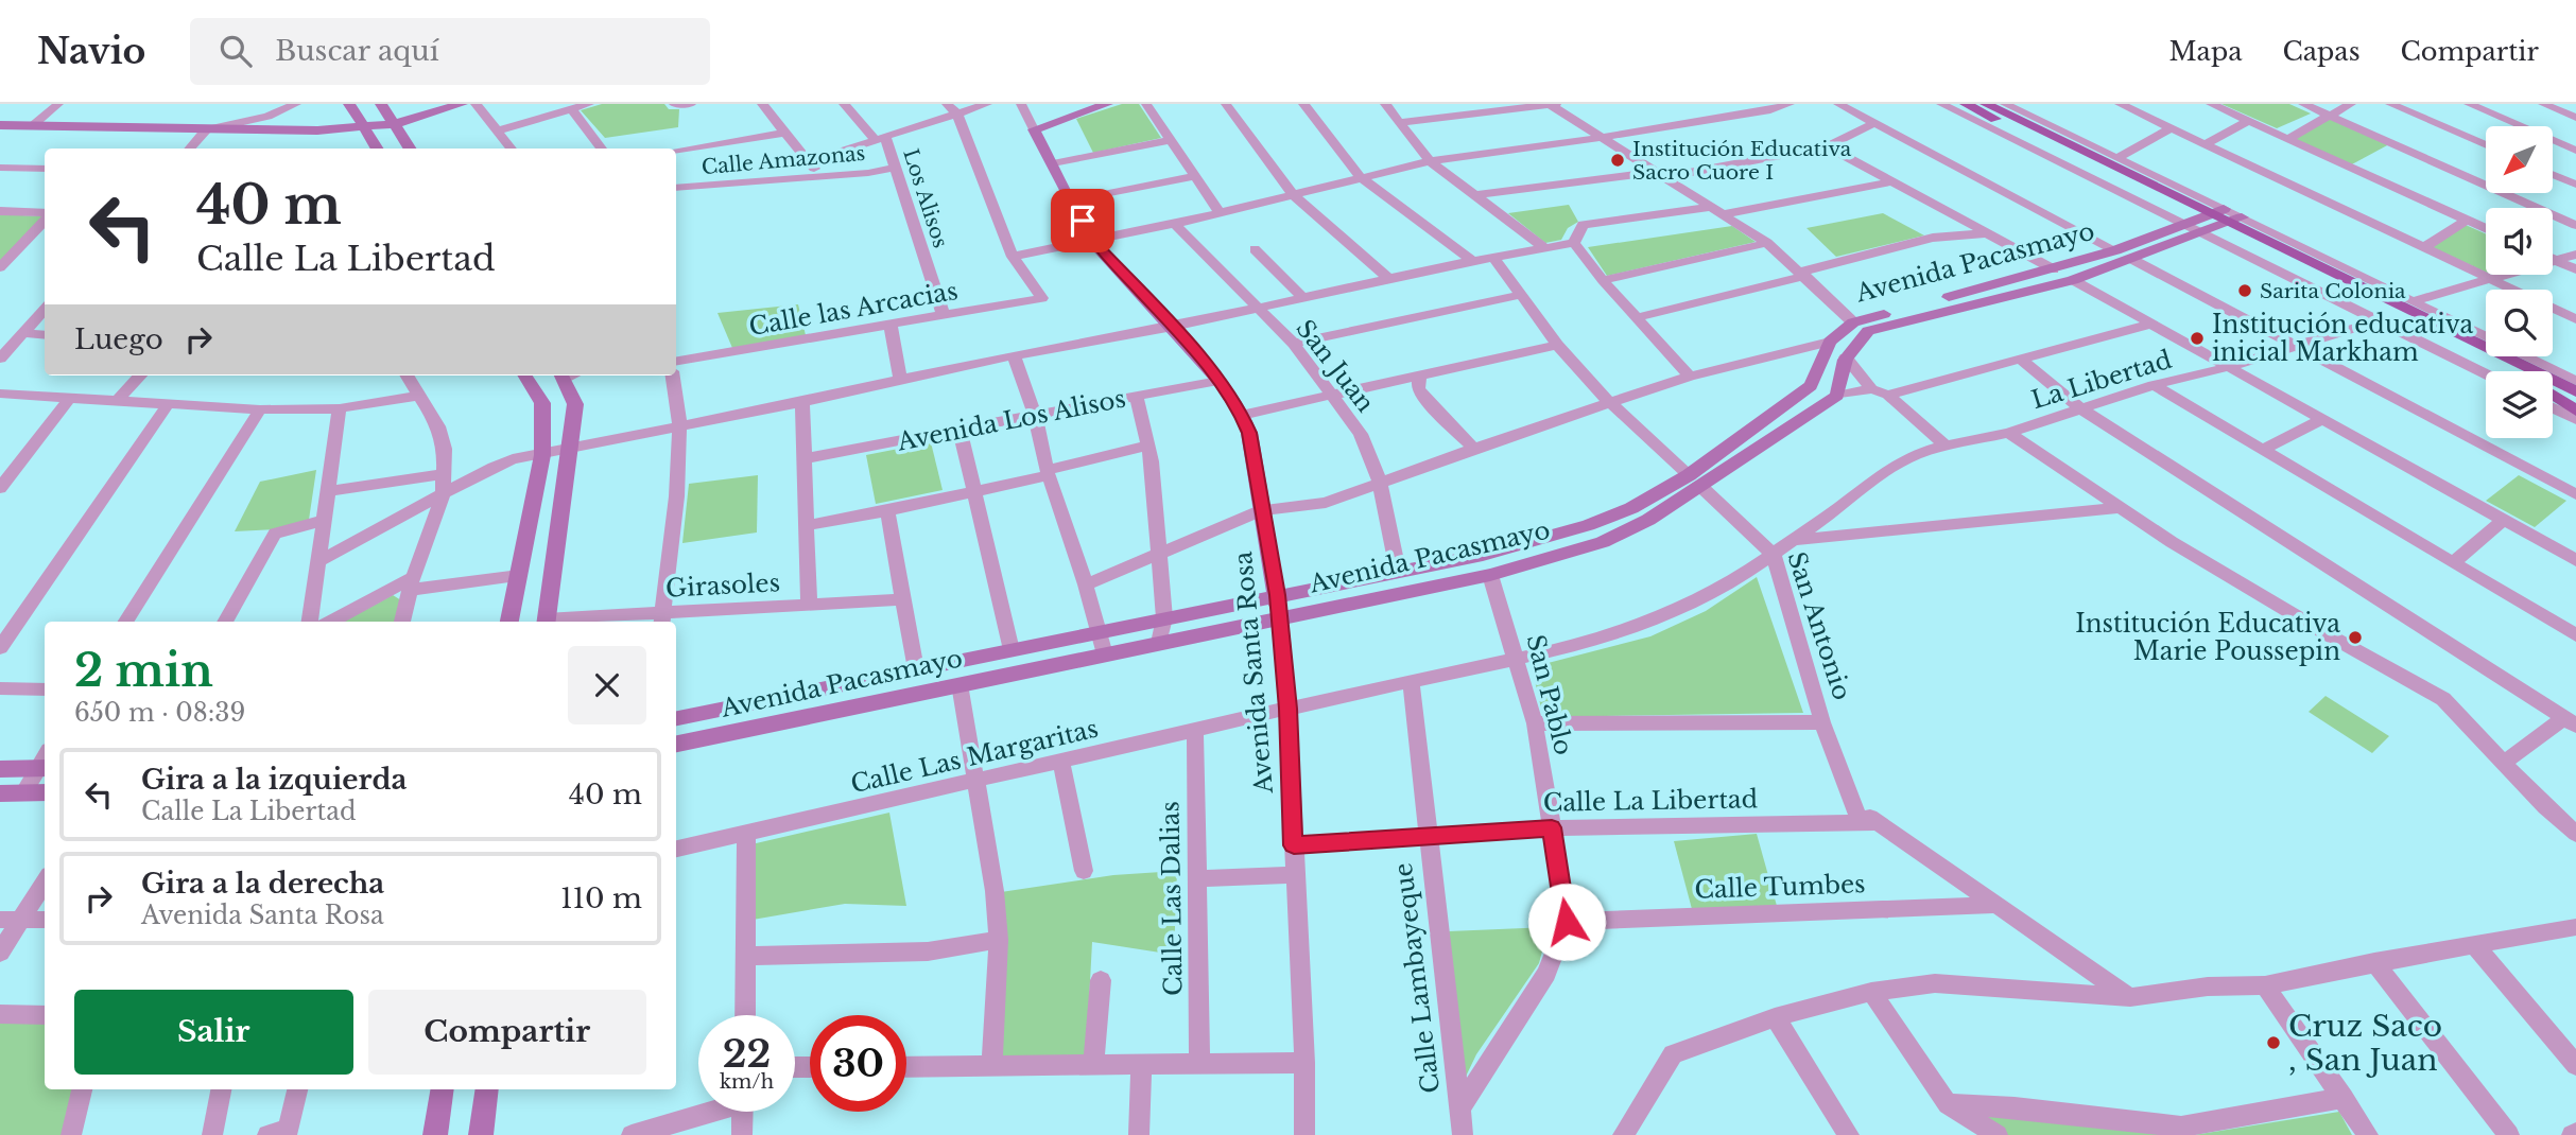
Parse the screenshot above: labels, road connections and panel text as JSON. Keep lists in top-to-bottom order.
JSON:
{
  "streets": {
    "main road": ["Avenida Pacasmayo", "Avenida Santa Rosa"],
    "street": [
      "Calle Amazonas",
      "Los Alisos",
      "Calle las Arcacias",
      "San Juan",
      "La Libertad",
      "Avenida Los Alisos",
      "Girasoles",
      "San Antonio",
      "San Pablo",
      "Calle Las Margaritas",
      "Calle La Libertad",
      "Calle Tumbes",
      "Calle Las Dalias",
      "Calle Lambayeque"
    ]
  },
  "crossings": [
    ["Calle Amazonas", "Los Alisos"],
    ["Los Alisos", "Calle las Arcacias"],
    ["Avenida Pacasmayo", "San Juan"],
    ["Avenida Pacasmayo", "San Antonio"],
    ["Avenida Pacasmayo", "Avenida Santa Rosa"],
    ["Avenida Pacasmayo", "San Pablo"],
    ["La Libertad", "San Antonio"],
    ["La Libertad", "Calle Las Margaritas"],
    ["Avenida Los Alisos", "Avenida Santa Rosa"],
    ["San Antonio", "Calle Las Margaritas"],
    ["San Antonio", "Calle La Libertad"],
    ["Avenida Santa Rosa", "Calle Las Margaritas"],
    ["Avenida Santa Rosa", "Calle La Libertad"],
    ["San Pablo", "Calle Las Margaritas"],
    ["San Pablo", "Calle La Libertad"],
    ["San Pablo", "Calle Tumbes"],
    ["Calle Las Margaritas", "Calle Las Dalias"],
    ["Calle Las Margaritas", "Calle Lambayeque"],
    ["Calle La Libertad", "Calle Lambayeque"]
  ],
  "places": [
    "Institución Educativa Sacro Cuore I",
    "Sarita Colonia",
    "Institución educativa inicial Markham",
    "Institución Educativa Marie Poussepin",
    "Cruz Saco , San Juan"
  ],
  "north": "bottom left",
  "page": {
    "header": "Navio",
    "search": "Buscar aquí",
    "nav": ["Mapa", "Capas", "Compartir"],
    "turn": ["40 m", "Calle La Libertad"],
    "then": "Luego",
    "heading": ["2 min", "650 m · 08:39"],
    "list": [
      {
        "name": "Gira a la izquierda",
        "note": "Calle La Libertad",
        "value": "40 m"
      },
      {
        "name": "Gira a la derecha",
        "note": "Avenida Santa Rosa",
        "value": "110 m"
      }
    ],
    "buttons": ["Salir", "Compartir"],
    "speed": "22 km/h",
    "limit": "30"
  }
}
